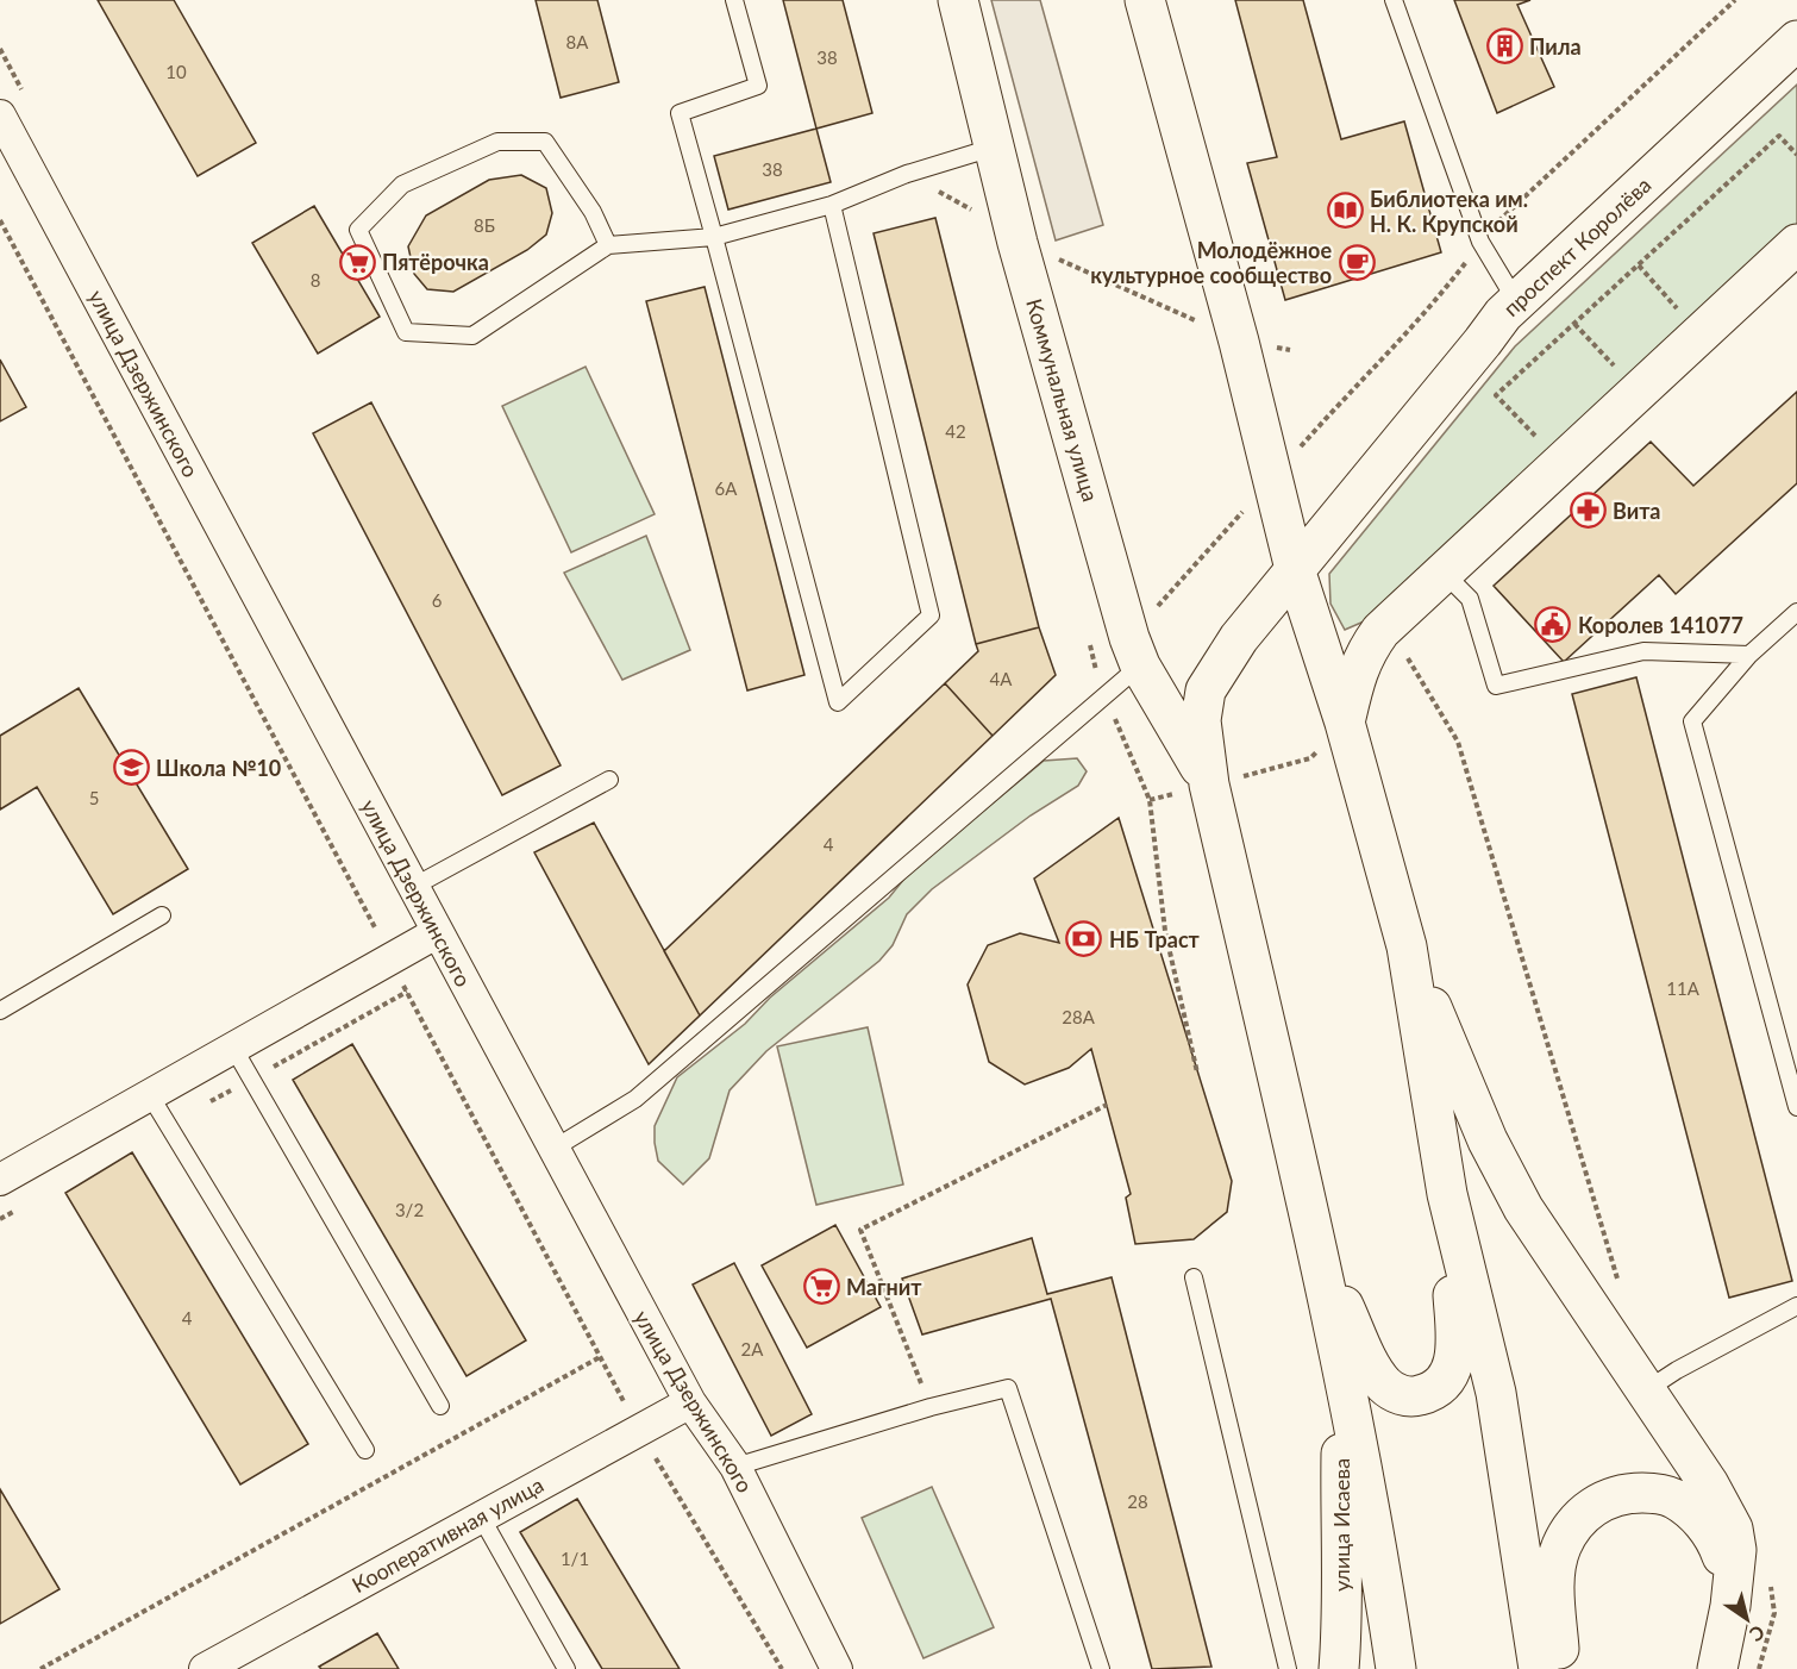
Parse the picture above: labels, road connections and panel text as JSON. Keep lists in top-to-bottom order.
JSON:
{
  "streets": {
    "main road": ["проспект Королёва", "Коммунальная улица", "улица Исаева"],
    "street": ["улица Дзержинского", "Кооперативная улица"]
  },
  "crossings": [
    ["проспект Королёва", "Коммунальная улица"],
    ["улица Дзержинского", "Кооперативная улица"]
  ],
  "places": {
    "building": ["Пила"],
    "library": ["Библиотека им. Н. К. Крупской"],
    "supermarket": ["Пятёрочка", "Магнит"],
    "cafe": ["Молодёжное культурное сообщество"],
    "pharmacy": ["Вита"],
    "public building": ["Королев 141077"],
    "school or university": ["Школа №10"],
    "bank": ["НБ Траст"]
  },
  "house_numbers": [
    "8А",
    "38",
    "10",
    "38",
    "8Б",
    "8",
    "42",
    "6А",
    "6",
    "4А",
    "5",
    "4",
    "11А",
    "28А",
    "3/2",
    "4",
    "2А",
    "28",
    "1/1"
  ],
  "north": "bottom right"
}
